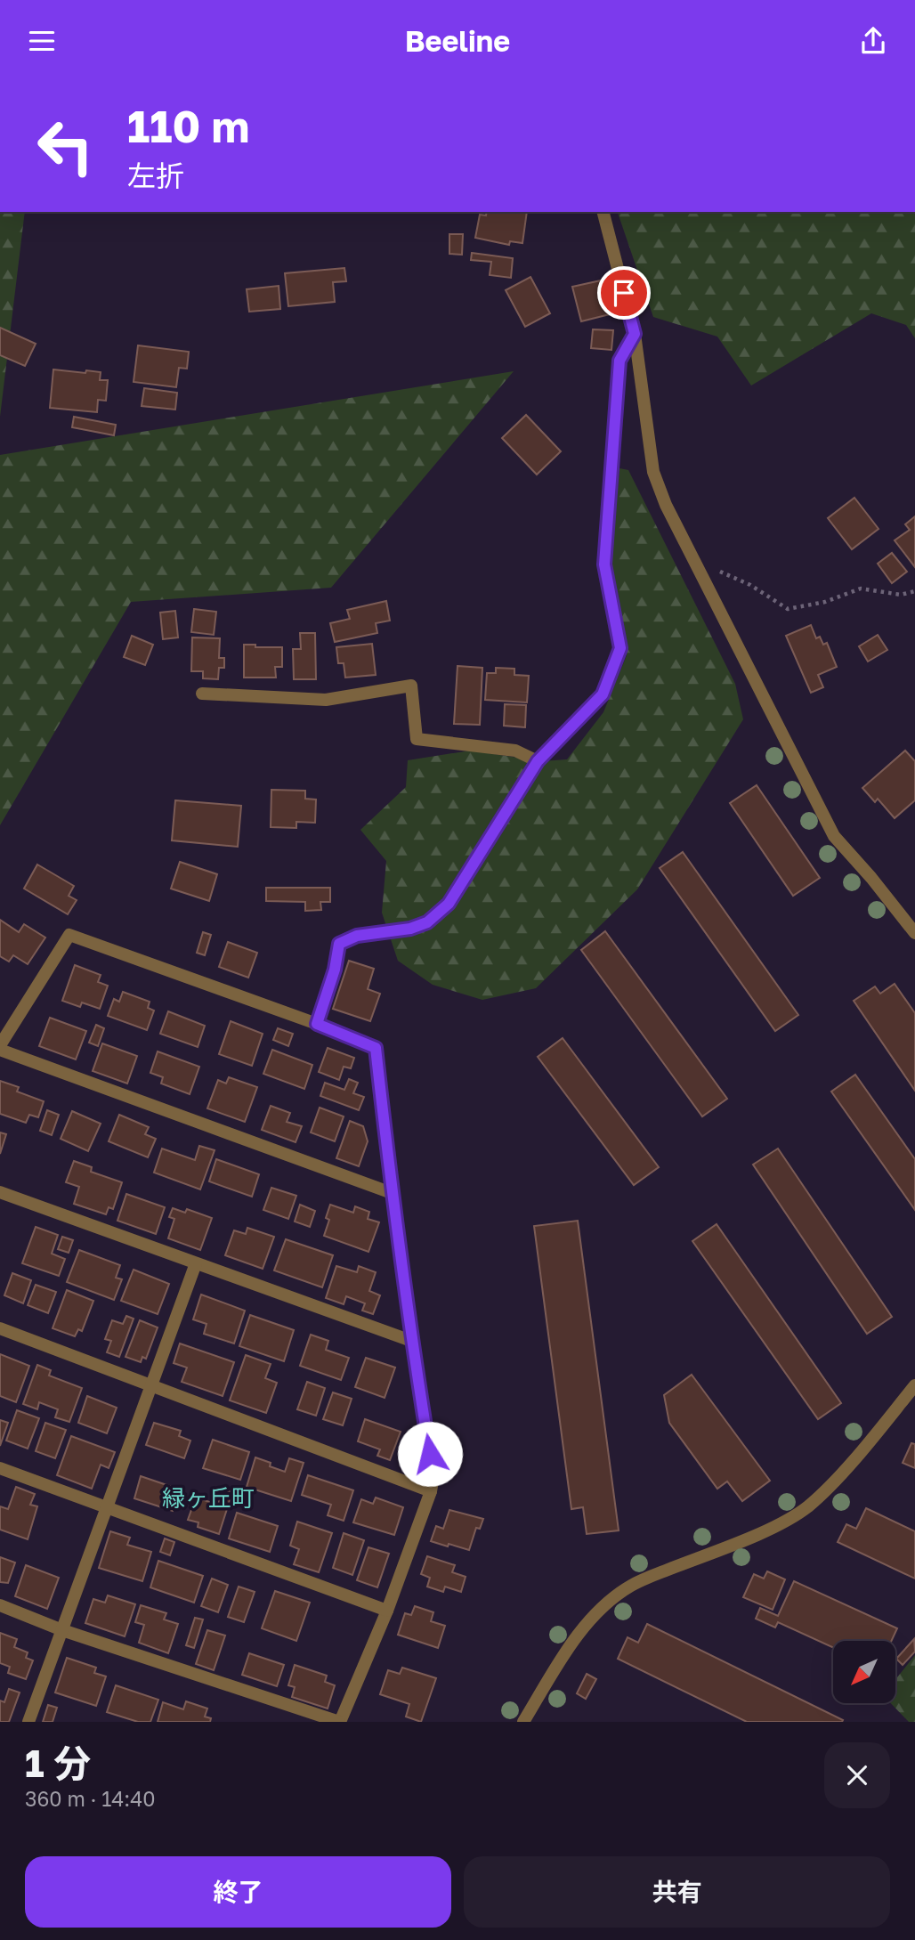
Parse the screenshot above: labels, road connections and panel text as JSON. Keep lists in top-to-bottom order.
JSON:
{
  "districts": ["緑ヶ丘町"],
  "north": "bottom left",
  "page": {
    "header": "Beeline",
    "turn": ["110 m", "左折"],
    "heading": ["1 分", "360 m · 14:40"],
    "buttons": ["終了", "共有"]
  }
}
